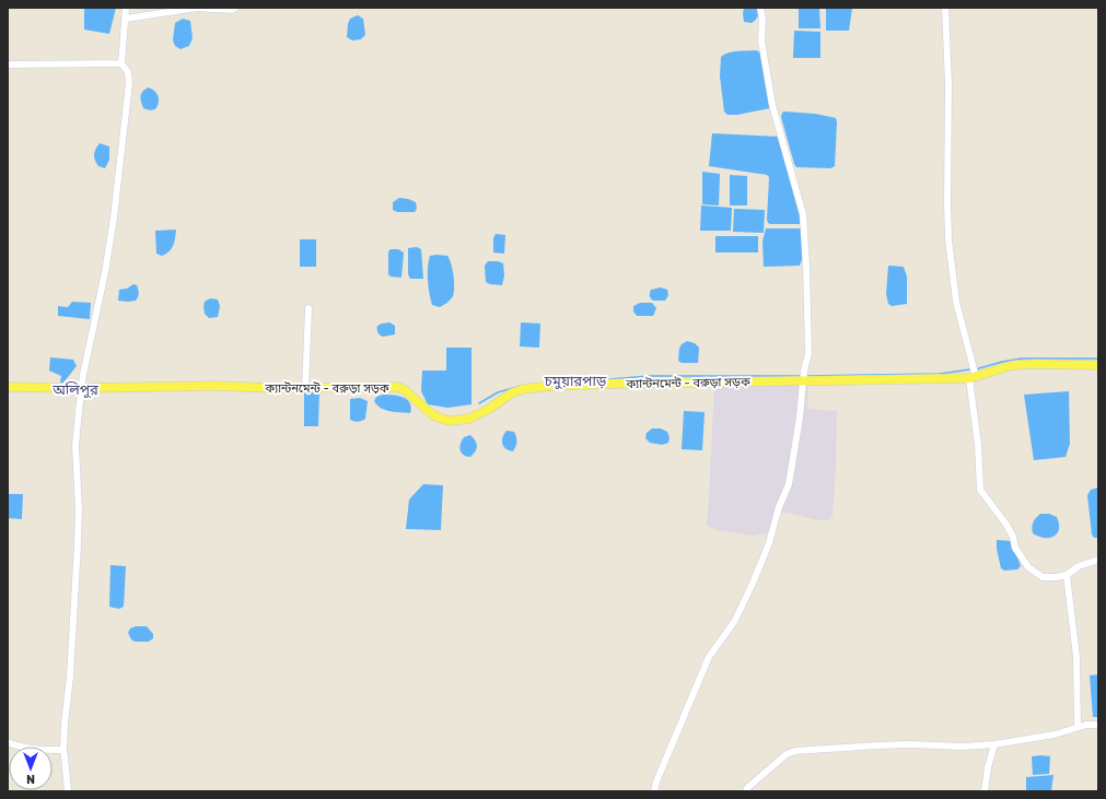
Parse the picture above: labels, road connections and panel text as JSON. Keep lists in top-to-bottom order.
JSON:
{
  "streets": {
    "main road": ["ক্যান্টনমেন্ট - বরুড়া সড়ক"]
  },
  "districts": ["চমুয়ারপাড়", "অলিপুর"],
  "north": "bottom"
}
